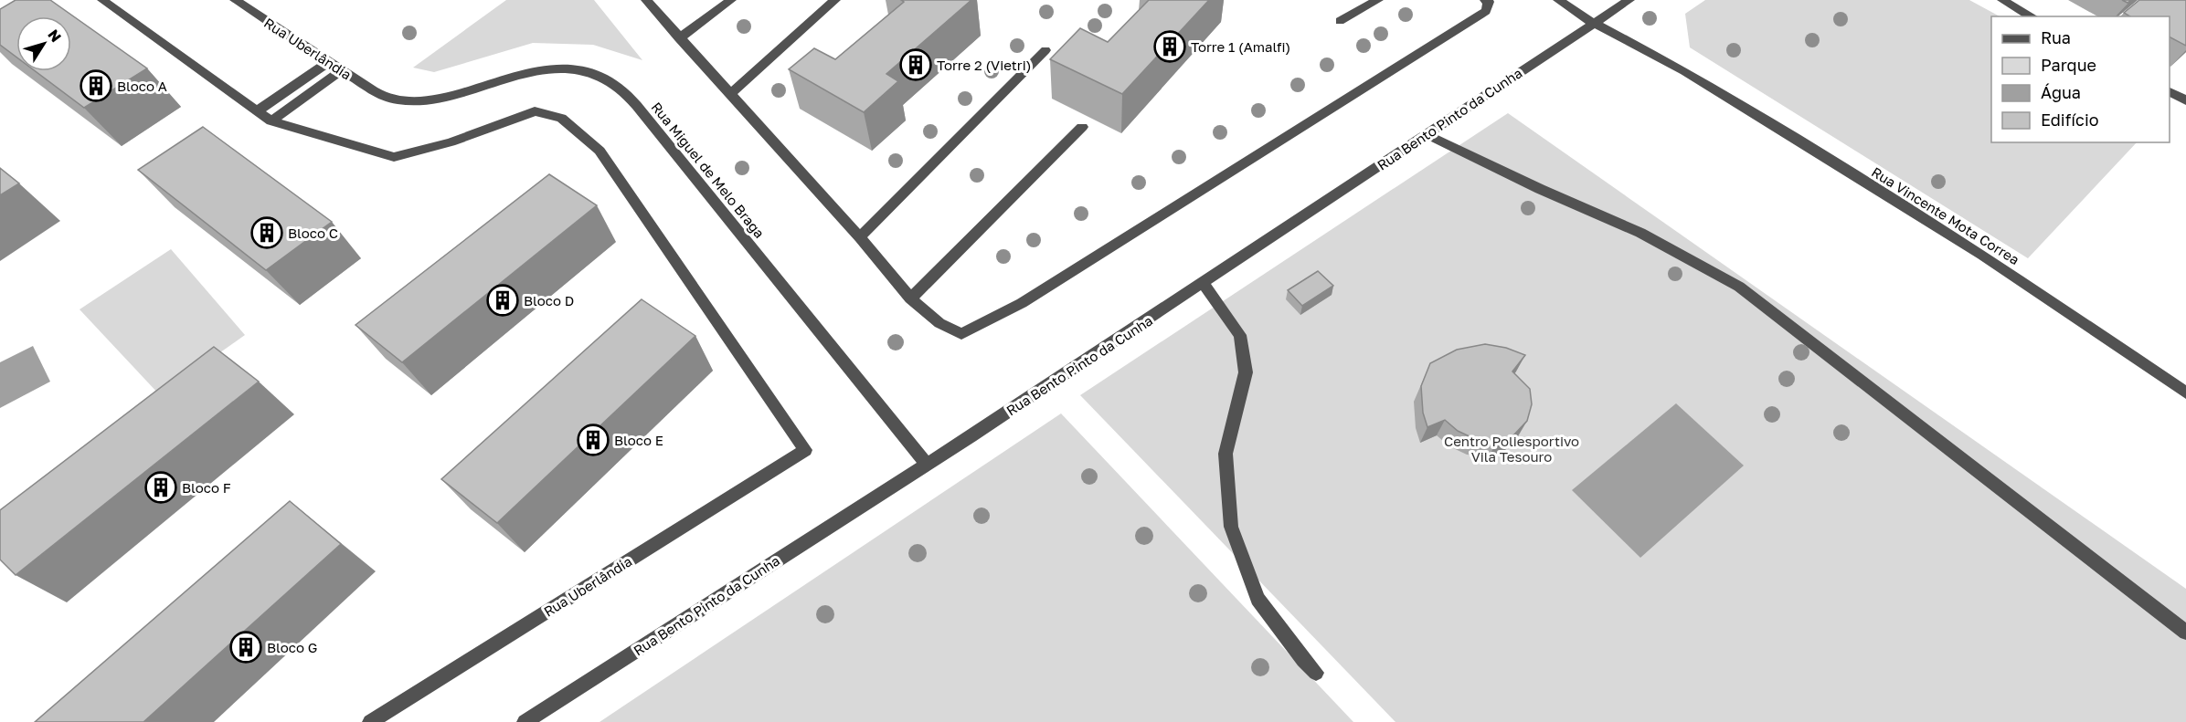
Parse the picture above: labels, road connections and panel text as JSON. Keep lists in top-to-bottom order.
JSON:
{
  "streets": {
    "street": [
      "Rua Uberlândia",
      "Rua Bento Pinto da Cunha",
      "Rua Miguel de Melo Braga",
      "Rua Vincente Mota Correa"
    ]
  },
  "crossings": [
    ["Rua Uberlândia", "Rua Miguel de Melo Braga"],
    ["Rua Bento Pinto da Cunha", "Rua Miguel de Melo Braga"],
    ["Rua Bento Pinto da Cunha", "Rua Vincente Mota Correa"]
  ],
  "parks": ["Centro Poliesportivo Vila Tesouro"],
  "places": {
    "building": [
      "Torre 1 (Amalfi)",
      "Torre 2 (Vietri)",
      "Bloco A",
      "Bloco C",
      "Bloco D",
      "Bloco E",
      "Bloco F",
      "Bloco G"
    ]
  },
  "legend": [
    "Rua",
    "Parque",
    "Água",
    "Edifício"
  ],
  "north": "top right"
}
